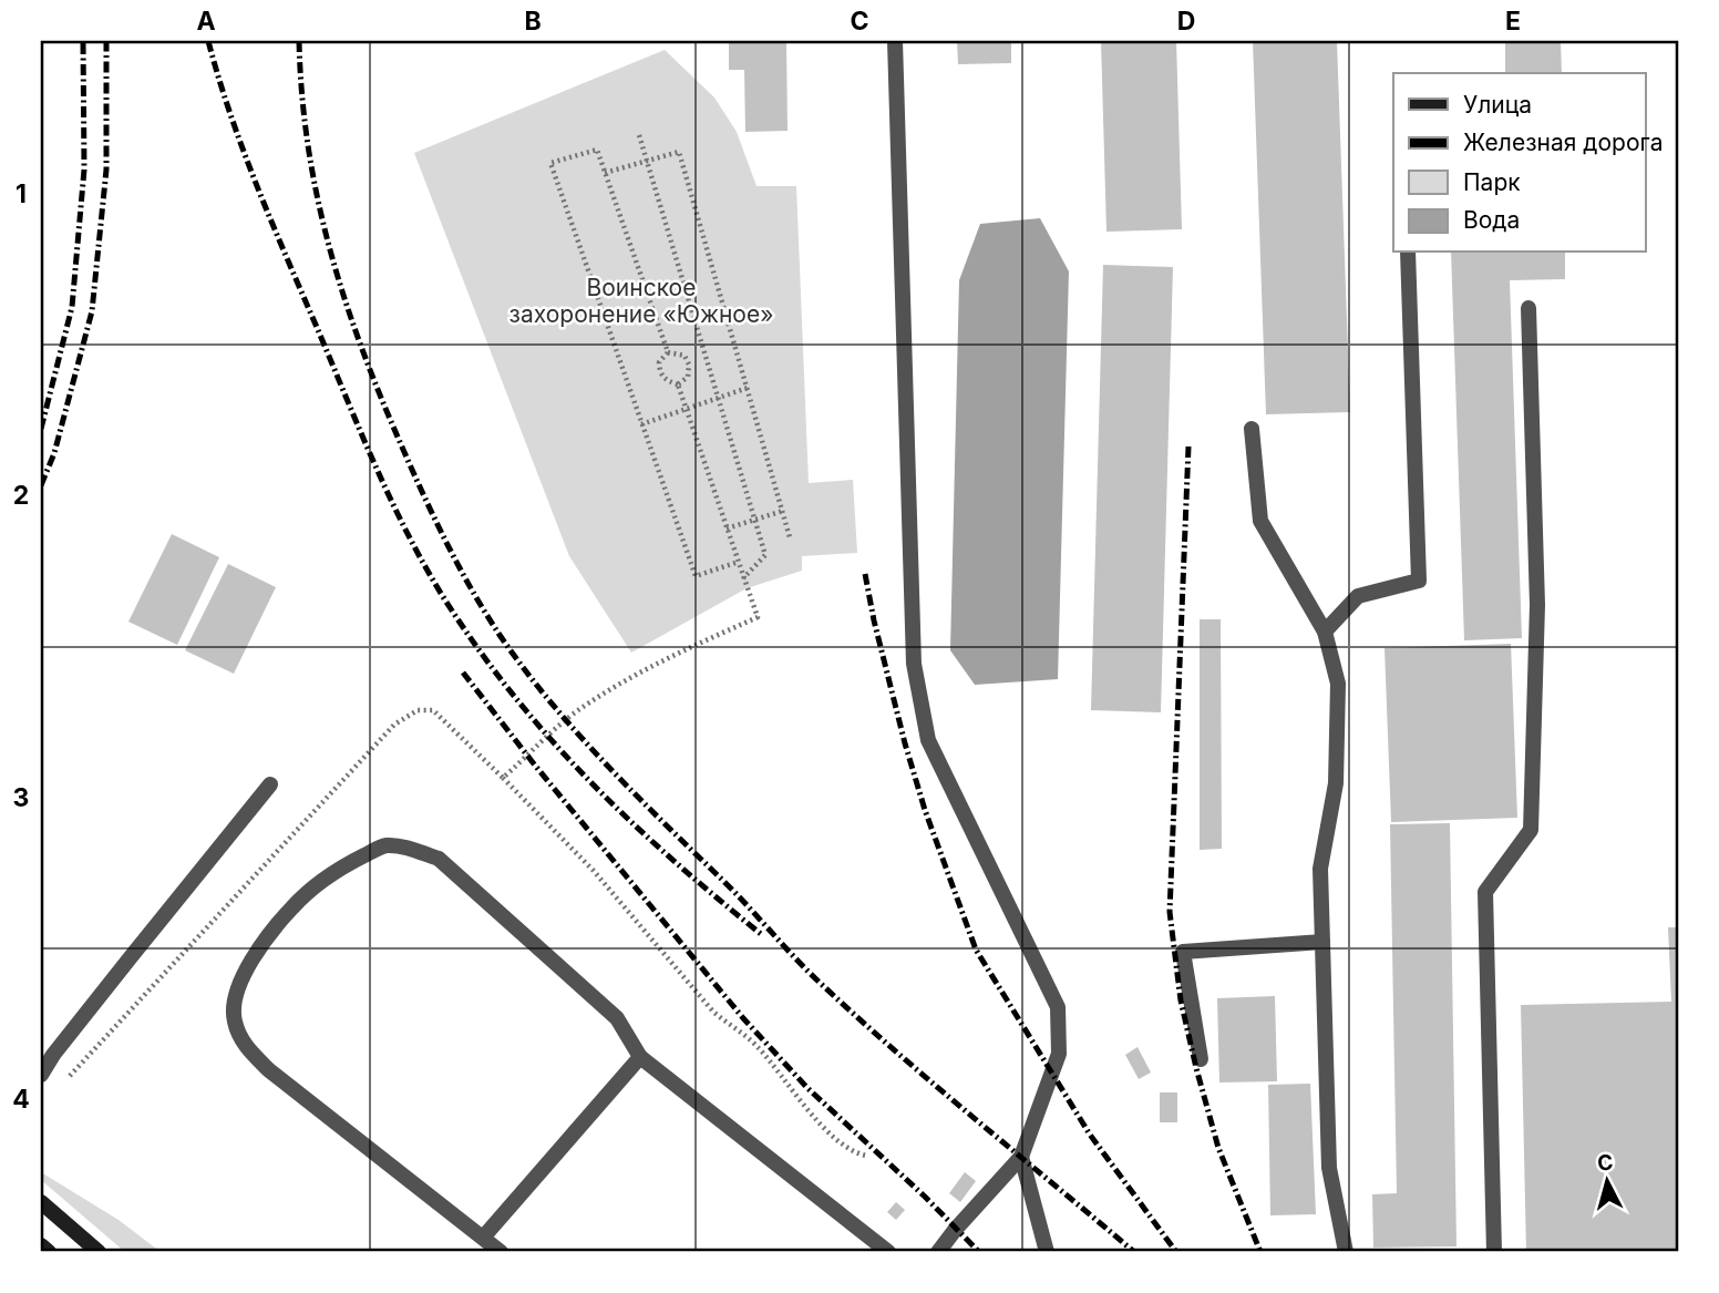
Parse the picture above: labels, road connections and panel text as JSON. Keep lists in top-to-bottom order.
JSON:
{
  "parks": ["Воинское захоронение «Южное»"],
  "legend": [
    "Улица",
    "Железная дорога",
    "Парк",
    "Вода"
  ],
  "north": "top",
  "grid": {
    "columns": [
      "A",
      "B",
      "C",
      "D",
      "E"
    ],
    "rows": [
      "1",
      "2",
      "3",
      "4"
    ]
  }
}
